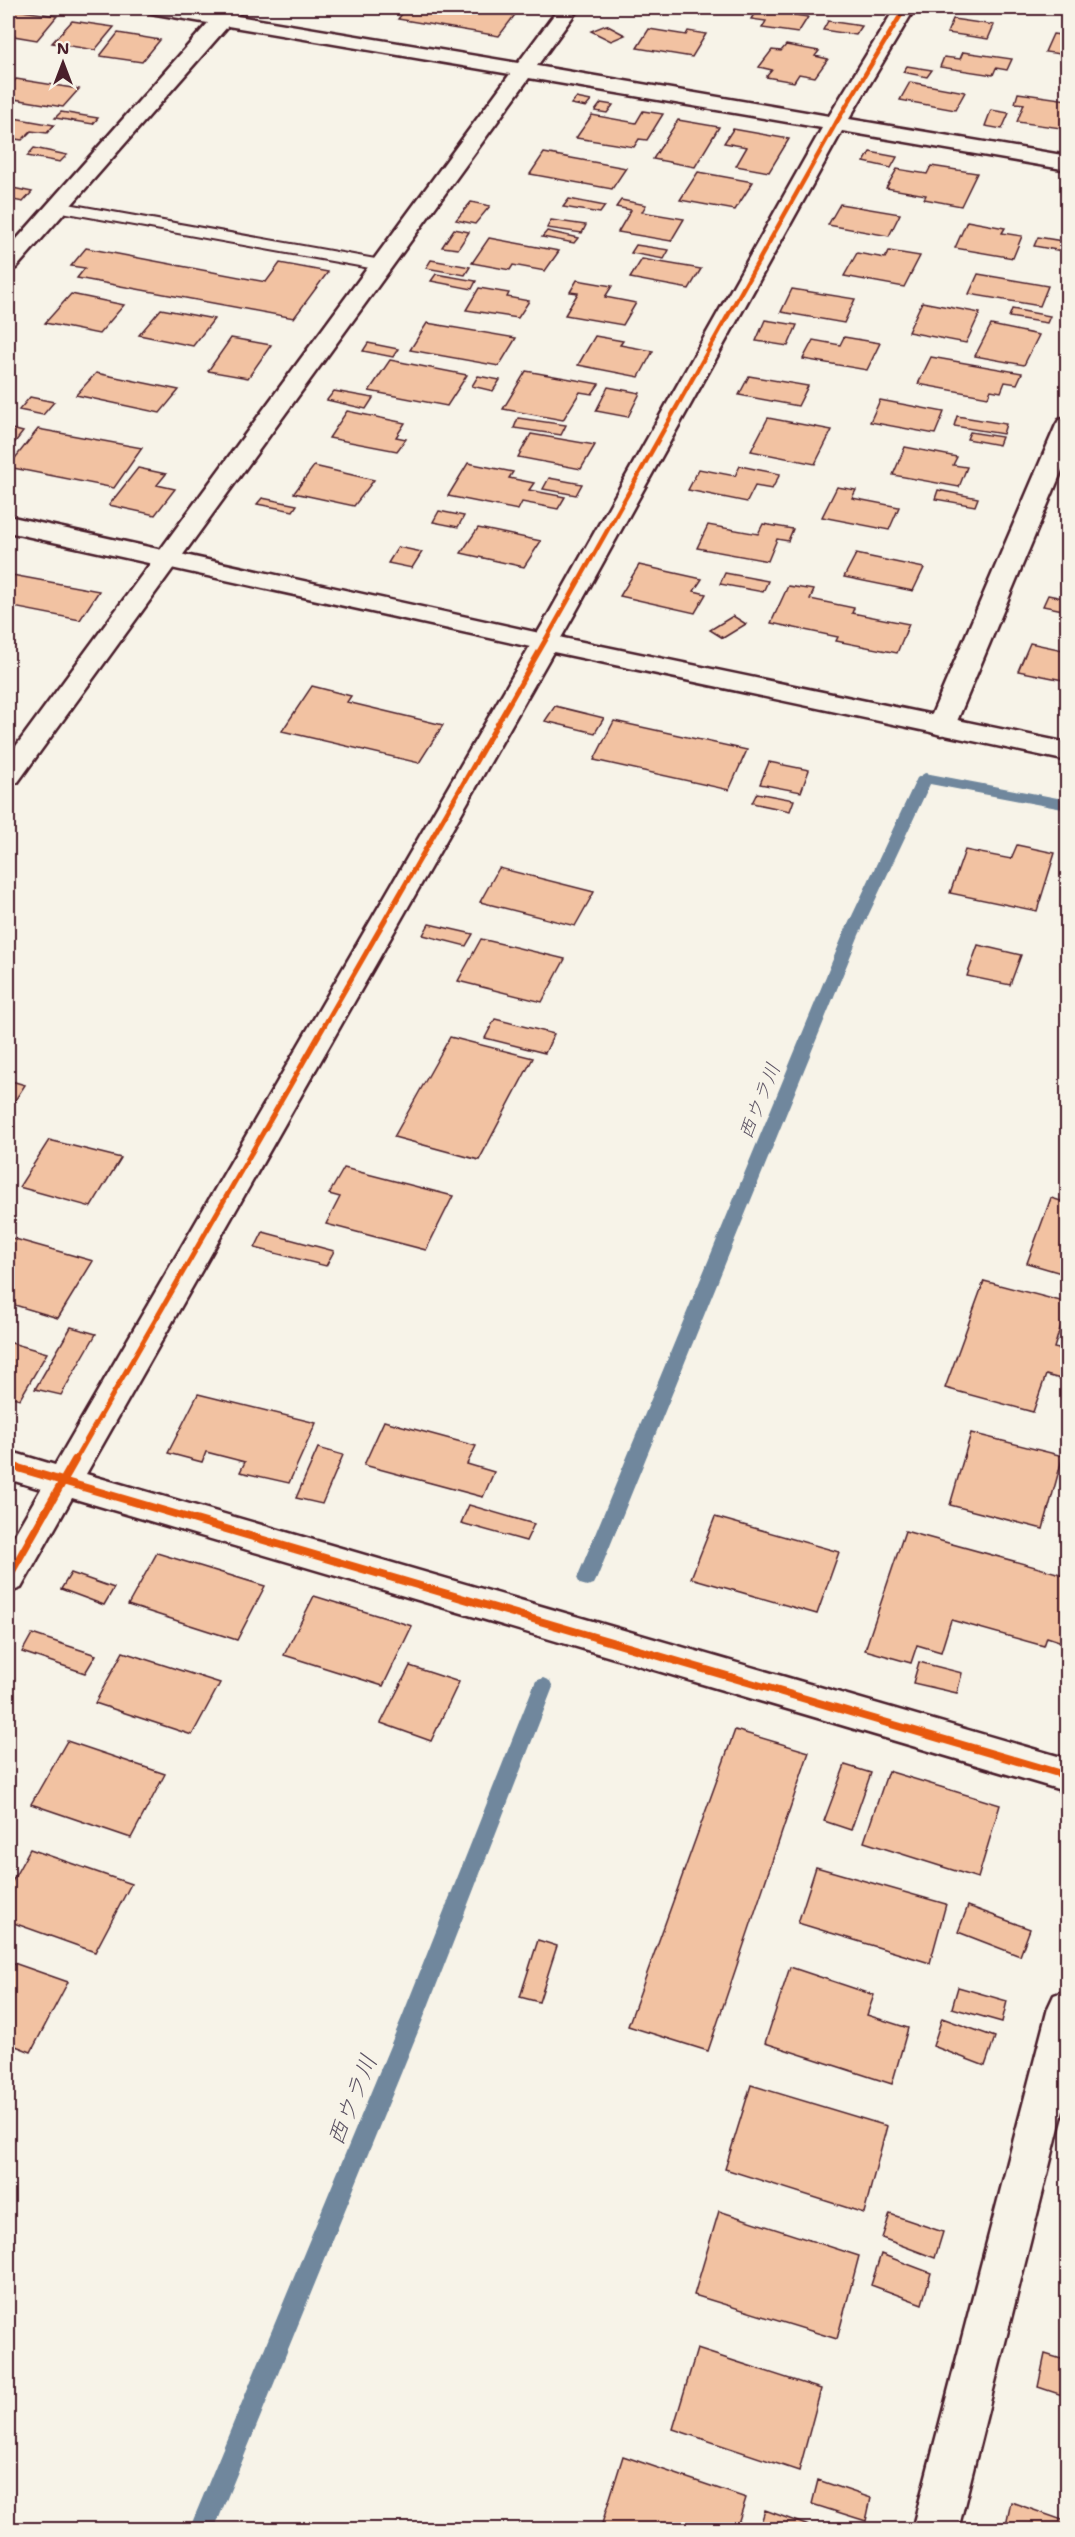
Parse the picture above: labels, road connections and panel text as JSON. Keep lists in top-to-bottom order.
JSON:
{
  "water": ["西ウラ川"],
  "north": "top"
}
